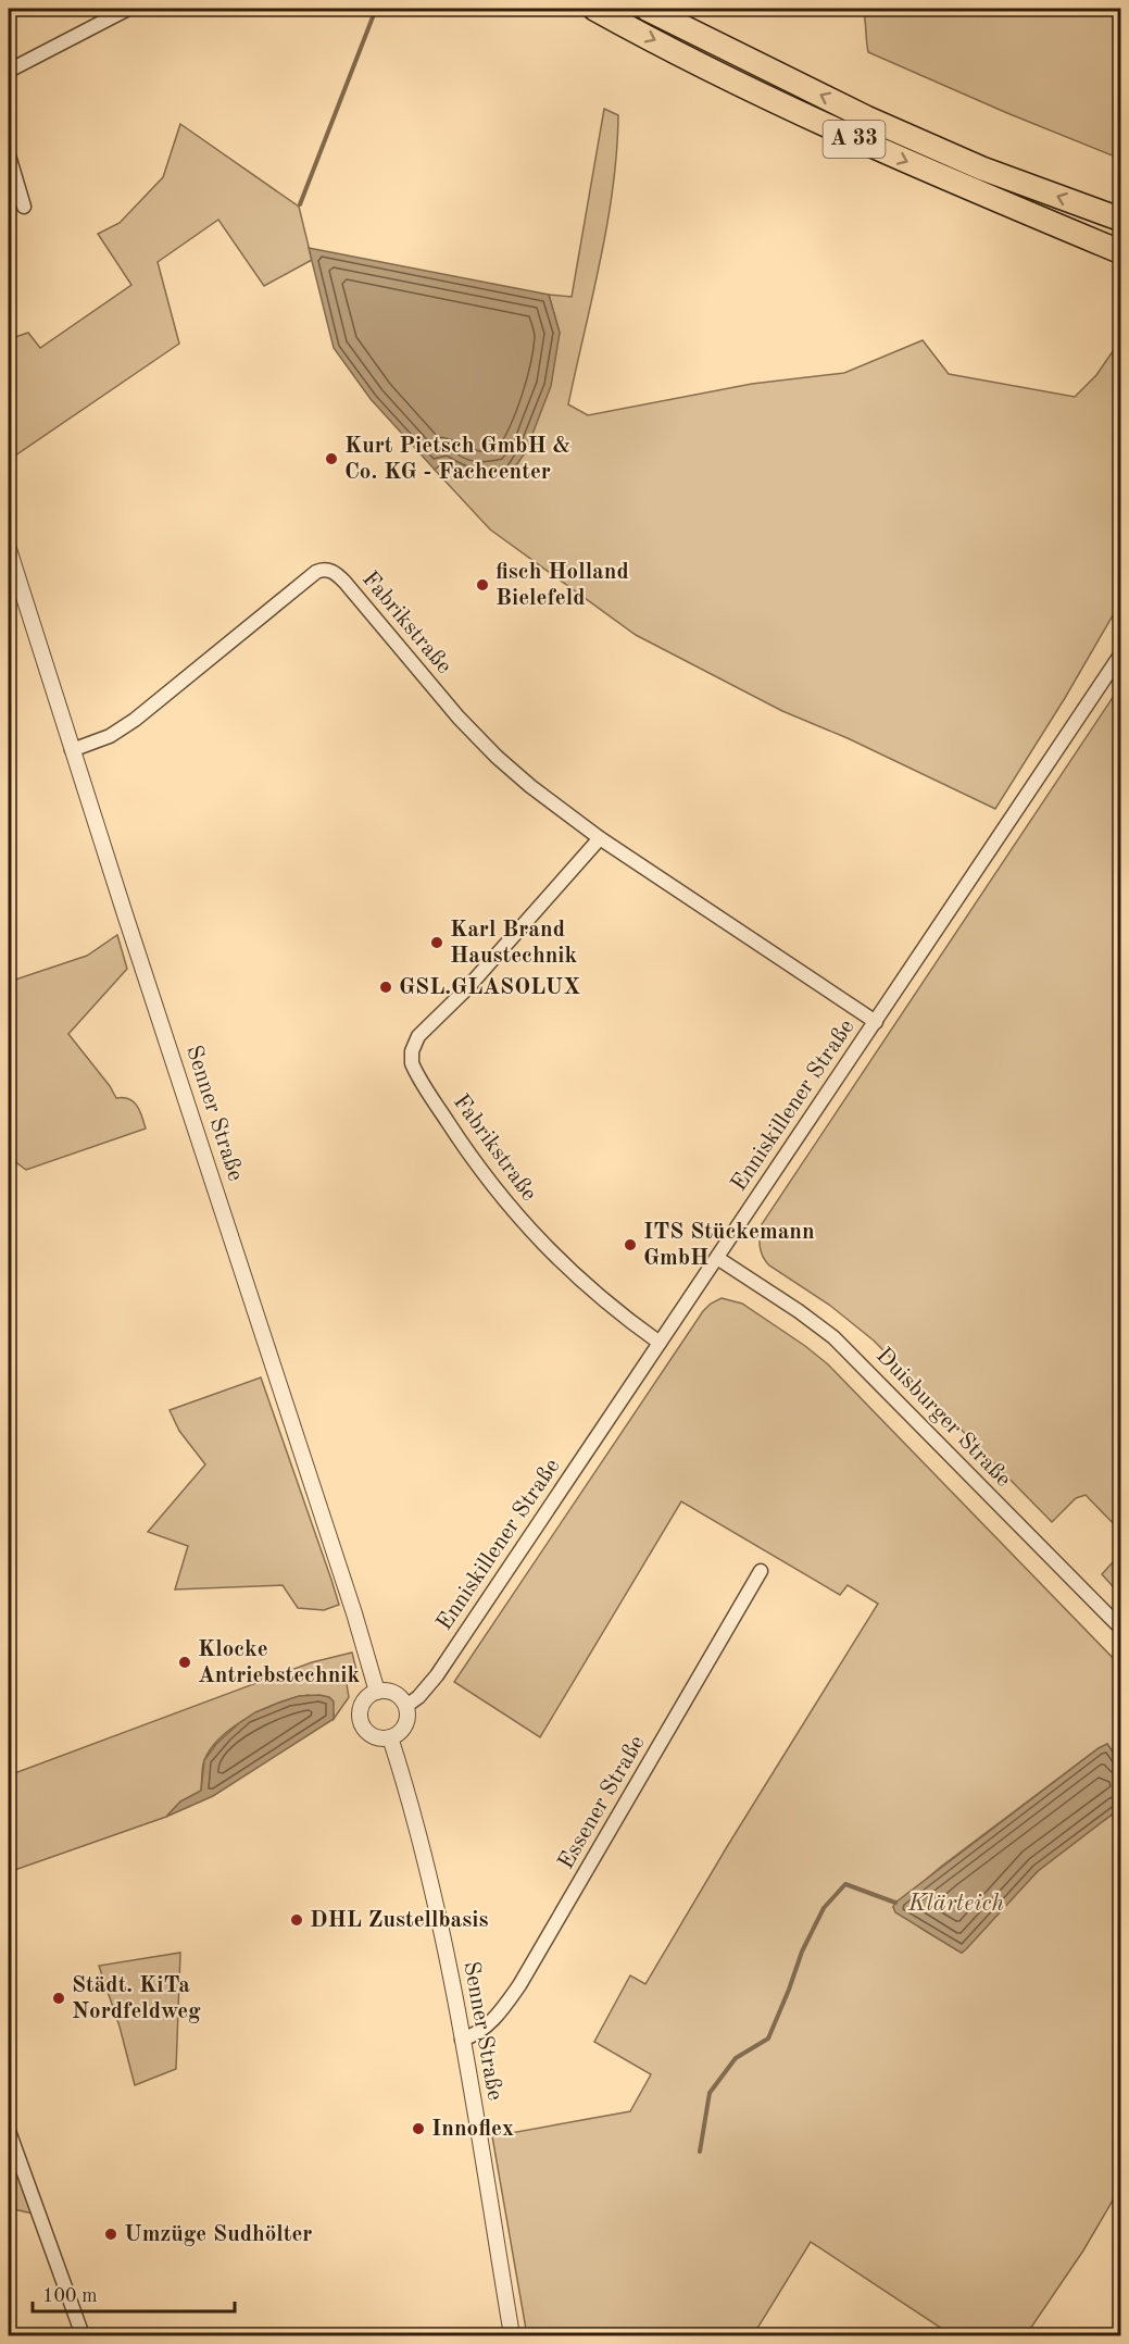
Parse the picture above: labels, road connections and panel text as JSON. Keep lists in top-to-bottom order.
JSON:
{
  "streets": {
    "highway": ["A 33"],
    "street": [
      "Fabrikstraße",
      "Enniskillener Straße",
      "Senner Straße",
      "Duisburger Straße",
      "Essener Straße"
    ]
  },
  "crossings": [
    ["Fabrikstraße", "Enniskillener Straße"],
    ["Fabrikstraße", "Senner Straße"],
    ["Enniskillener Straße", "Senner Straße"],
    ["Enniskillener Straße", "Duisburger Straße"],
    ["Senner Straße", "Essener Straße"]
  ],
  "water": ["Klärteich"],
  "places": [
    "Kurt Pietsch GmbH & Co. KG - Fachcenter",
    "fisch Holland Bielefeld",
    "Karl Brand Haustechnik",
    "GSL.GLASOLUX",
    "ITS Stückemann GmbH",
    "Klocke Antriebstechnik",
    "DHL Zustellbasis",
    "Städt. KiTa Nordfeldweg",
    "Innoflex",
    "Umzüge Sudhölter"
  ],
  "scale_bar": "100 m"
}
